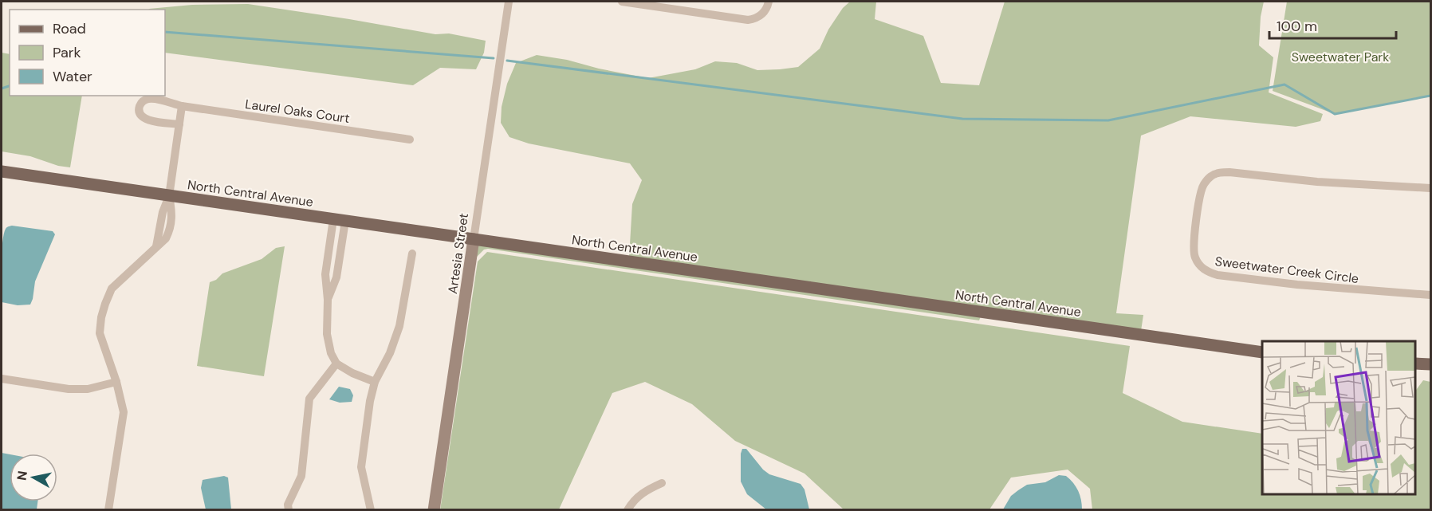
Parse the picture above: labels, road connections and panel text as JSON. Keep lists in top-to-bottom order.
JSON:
{
  "streets": {
    "main road": ["North Central Avenue"],
    "street": ["Laurel Oaks Court", "Artesia Street", "Sweetwater Creek Circle"]
  },
  "crossings": [
    ["North Central Avenue", "Artesia Street"]
  ],
  "parks": ["Sweetwater Park"],
  "legend": ["Road", "Park", "Water"],
  "scale_bar": "100 m",
  "north": "left"
}
